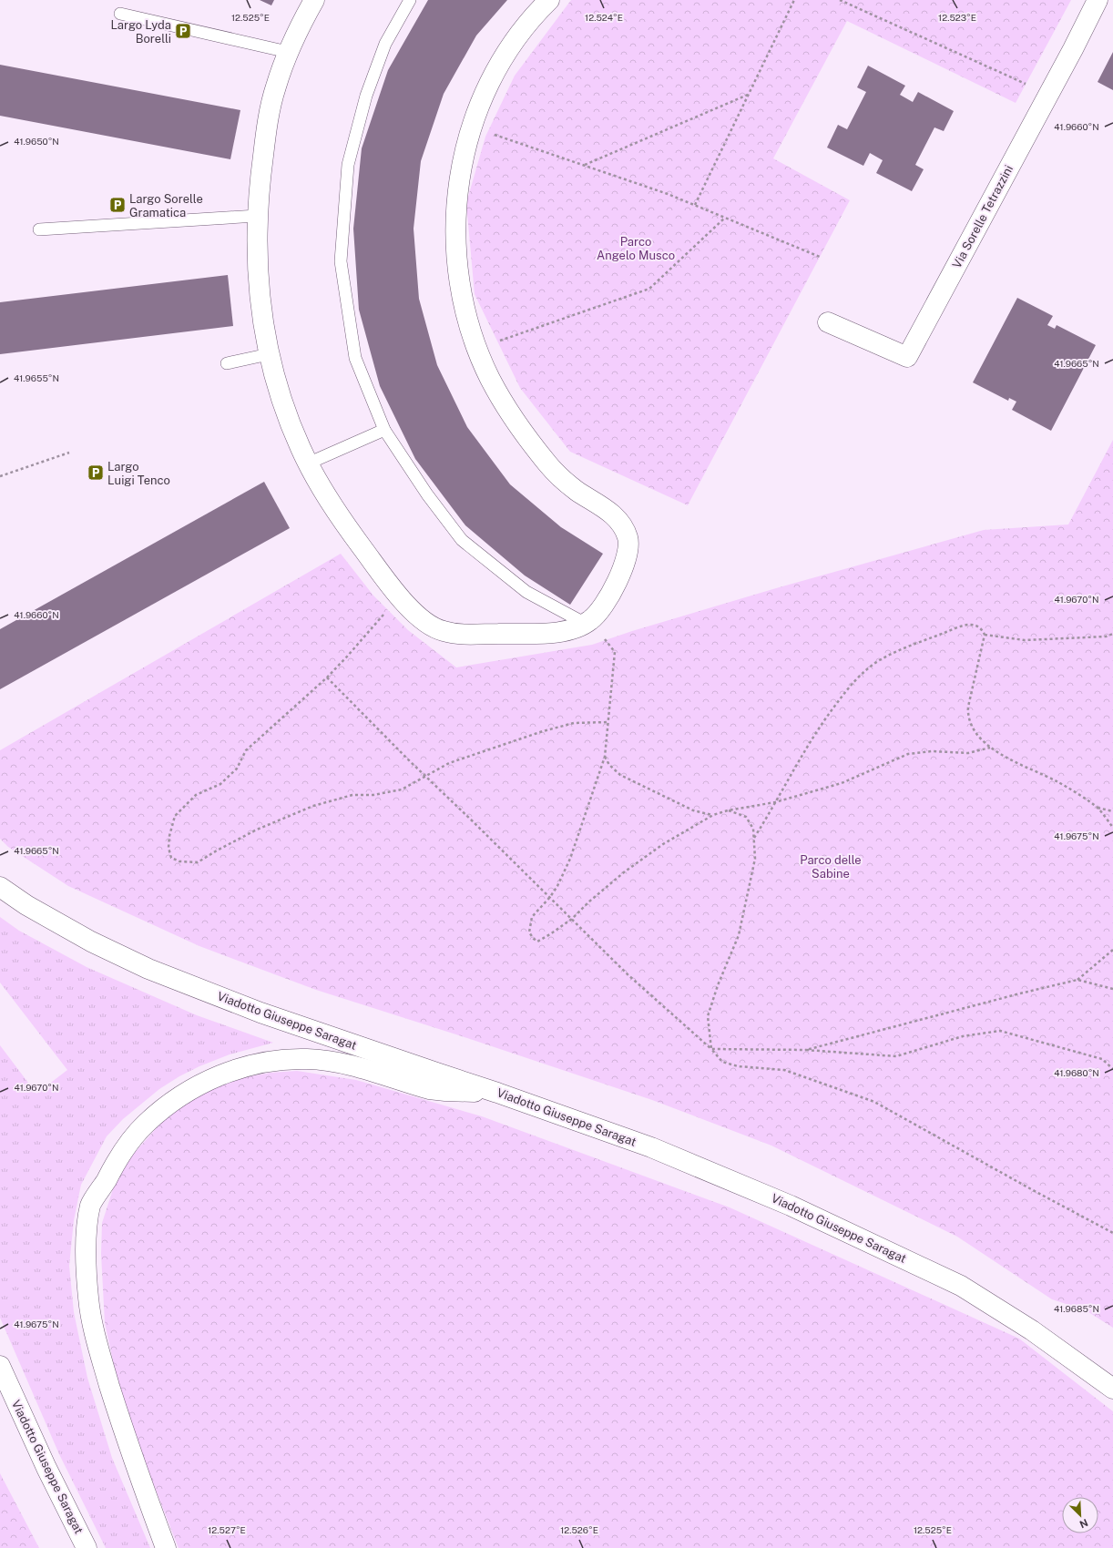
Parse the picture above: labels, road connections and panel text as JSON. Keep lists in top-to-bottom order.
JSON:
{
  "streets": {
    "main road": ["Via Sorelle Tetrazzini", "Viadotto Giuseppe Saragat"]
  },
  "parks": ["Parco Angelo Musco", "Parco delle Sabine"],
  "places": {
    "parking": ["Largo Lyda Borelli", "Largo Sorelle Gramatica", "Largo Luigi Tenco"]
  },
  "north": "bottom right",
  "coordinates": [
    "12.525°E",
    "12.524°E",
    "12.523°E",
    "41.9660°N",
    "41.9650°N",
    "41.9665°N",
    "41.9655°N",
    "41.9670°N",
    "41.9675°N",
    "41.9680°N",
    "41.9685°N",
    "12.527°E",
    "12.526°E"
  ]
}
